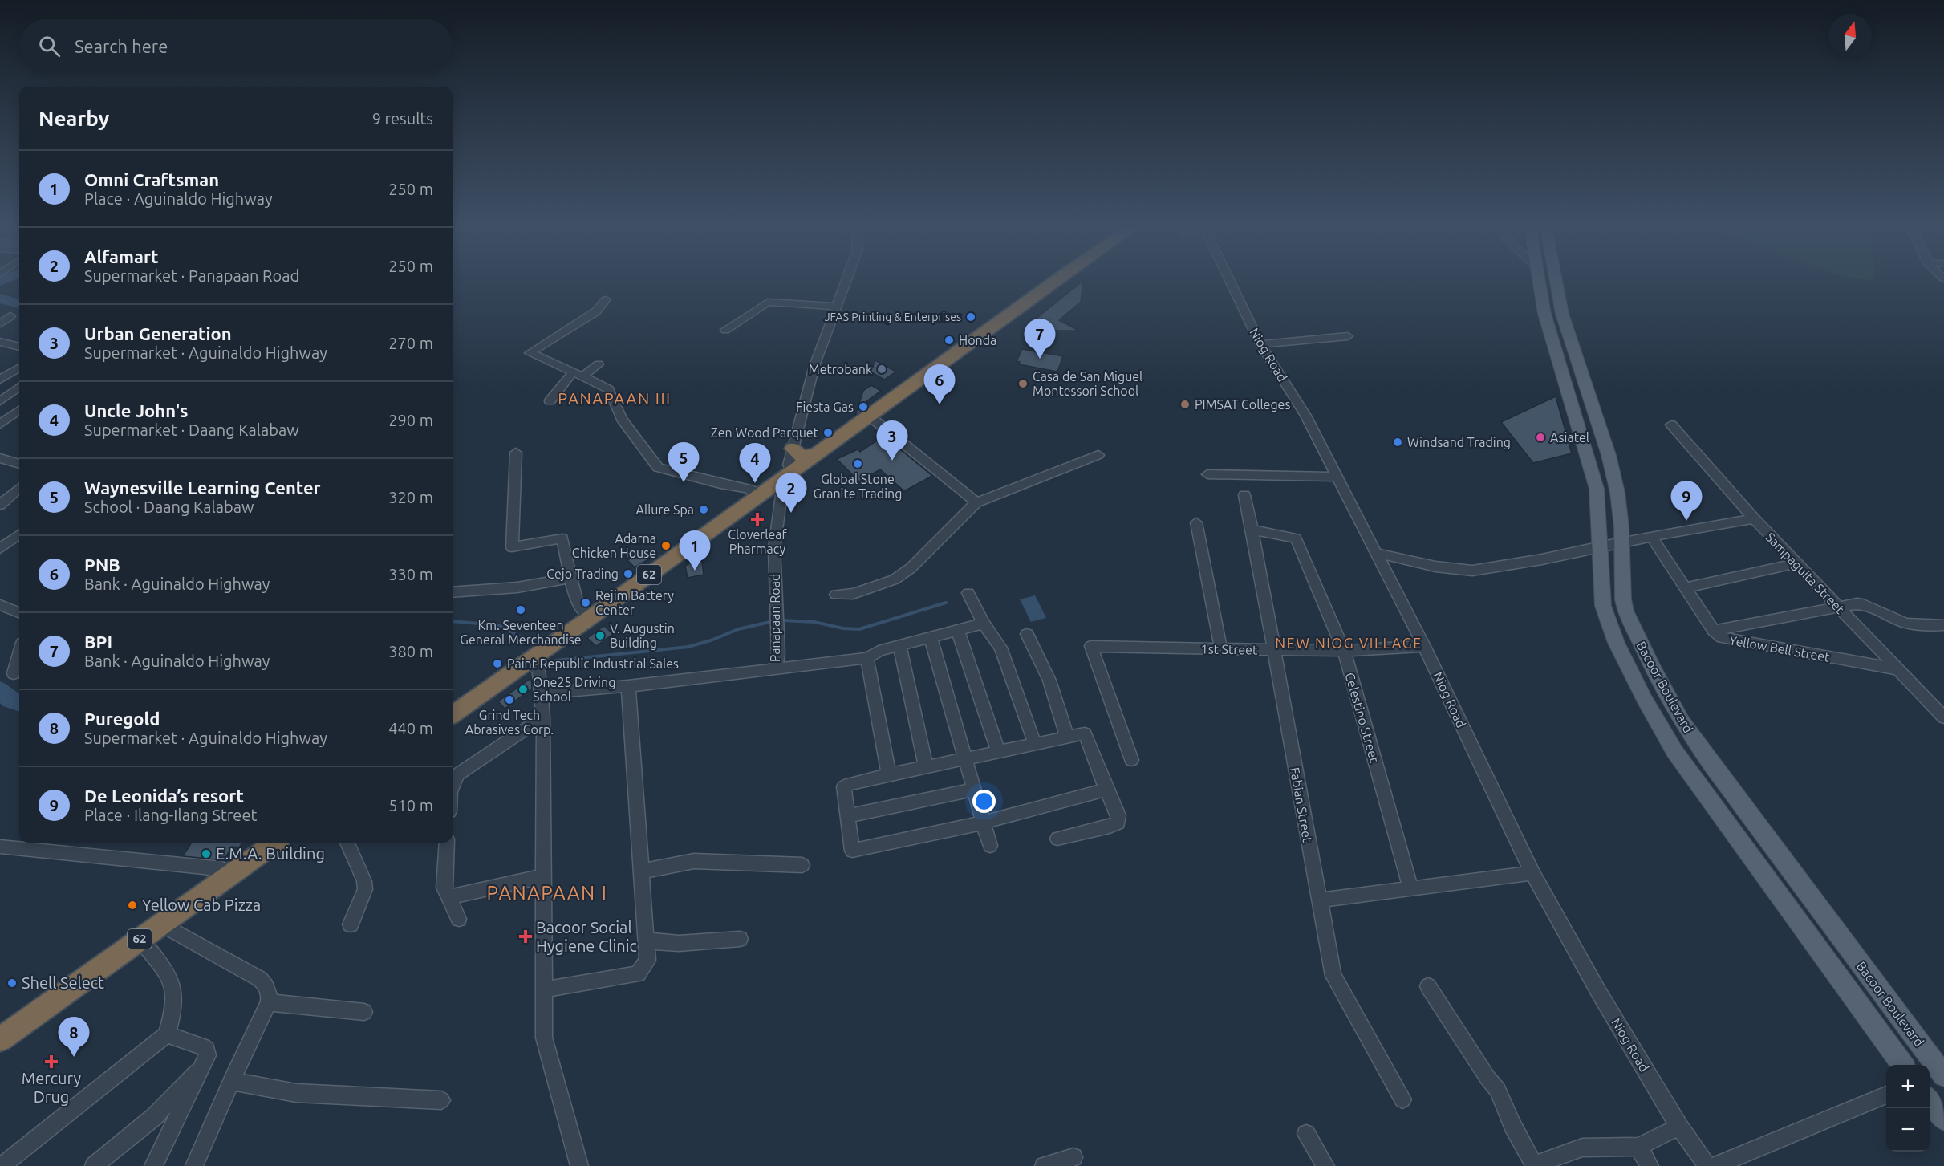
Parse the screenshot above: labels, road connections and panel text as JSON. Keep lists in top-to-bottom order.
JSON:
{
  "streets": {
    "highway": ["62"],
    "main road": ["Bacoor Boulevard"],
    "street": [
      "Niog Road",
      "Sampaguita Street",
      "Panapaan Road",
      "Yellow Bell Street",
      "1st Street",
      "Celestino Street",
      "Fabian Street"
    ]
  },
  "crossings": [
    ["Niog Road", "1st Street"],
    ["Sampaguita Street", "Yellow Bell Street"],
    ["62", "Panapaan Road"],
    ["1st Street", "Celestino Street"],
    ["1st Street", "Fabian Street"],
    ["Celestino Street", "Fabian Street"]
  ],
  "districts": ["PANAPAAN III", "NEW NIOG VILLAGE", "PANAPAAN I"],
  "places": {
    "other": [
      "JFAS Printing & Enterprises",
      "Honda",
      "Metrobank",
      "Casa de San Miguel Montessori School",
      "PIMSAT Colleges",
      "Fiesta Gas",
      "Zen Wood Parquet",
      "Asiatel",
      "Windsand Trading",
      "Global Stone Granite Trading",
      "Allure Spa",
      "Adarna Chicken House",
      "Cejo Trading",
      "Rejim Battery Center",
      "Km. Seventeen General Merchandise",
      "V. Augustin Building",
      "Paint Republic Industrial Sales",
      "One25 Driving School",
      "Grind Tech Abrasives Corp.",
      "E.M.A. Building",
      "Yellow Cab Pizza",
      "Shell Select"
    ],
    "health": ["Cloverleaf Pharmacy", "Bacoor Social Hygiene Clinic", "Mercury Drug"]
  },
  "north": "top",
  "page": {
    "search": "Search here",
    "heading": ["Nearby", "9 results"],
    "list": [
      {
        "mark": "1",
        "name": "Omni Craftsman",
        "note": "Place · Aguinaldo Highway",
        "value": "250 m"
      },
      {
        "mark": "2",
        "name": "Alfamart",
        "note": "Supermarket · Panapaan Road",
        "value": "250 m"
      },
      {
        "mark": "3",
        "name": "Urban Generation",
        "note": "Supermarket · Aguinaldo Highway",
        "value": "270 m"
      },
      {
        "mark": "4",
        "name": "Uncle John's",
        "note": "Supermarket · Daang Kalabaw",
        "value": "290 m"
      },
      {
        "mark": "5",
        "name": "Waynesville Learning Center",
        "note": "School · Daang Kalabaw",
        "value": "320 m"
      },
      {
        "mark": "6",
        "name": "PNB",
        "note": "Bank · Aguinaldo Highway",
        "value": "330 m"
      },
      {
        "mark": "7",
        "name": "BPI",
        "note": "Bank · Aguinaldo Highway",
        "value": "380 m"
      },
      {
        "mark": "8",
        "name": "Puregold",
        "note": "Supermarket · Aguinaldo Highway",
        "value": "440 m"
      },
      {
        "mark": "9",
        "name": "De Leonida’s resort",
        "note": "Place · Ilang-Ilang Street",
        "value": "510 m"
      }
    ],
    "pins": [
      "7",
      "6",
      "3",
      "5",
      "4",
      "2",
      "9",
      "1",
      "8"
    ],
    "map_buttons": ["+", "−"]
  }
}
